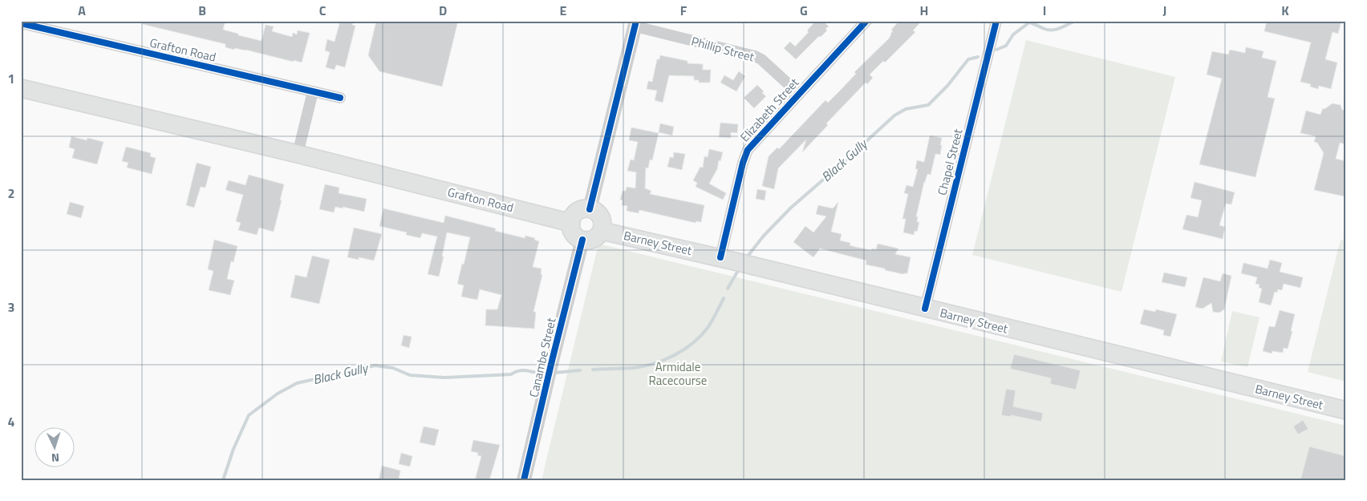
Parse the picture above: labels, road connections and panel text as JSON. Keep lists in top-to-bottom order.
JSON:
{
  "streets": {
    "main road": ["Grafton Road", "Barney Street"],
    "street": [
      "Phillip Street",
      "Elizabeth Street",
      "Chapel Street",
      "Canambe Street"
    ]
  },
  "crossings": [
    ["Phillip Street", "Elizabeth Street"],
    ["Grafton Road", "Barney Street"],
    ["Grafton Road", "Canambe Street"],
    ["Elizabeth Street", "Barney Street"],
    ["Chapel Street", "Barney Street"],
    ["Barney Street", "Canambe Street"]
  ],
  "water": ["Black Gully"],
  "parks": ["Armidale Racecourse"],
  "north": "bottom",
  "grid": {
    "columns": [
      "A",
      "B",
      "C",
      "D",
      "E",
      "F",
      "G",
      "H",
      "I",
      "J",
      "K"
    ],
    "rows": [
      "1",
      "2",
      "3",
      "4"
    ]
  }
}
